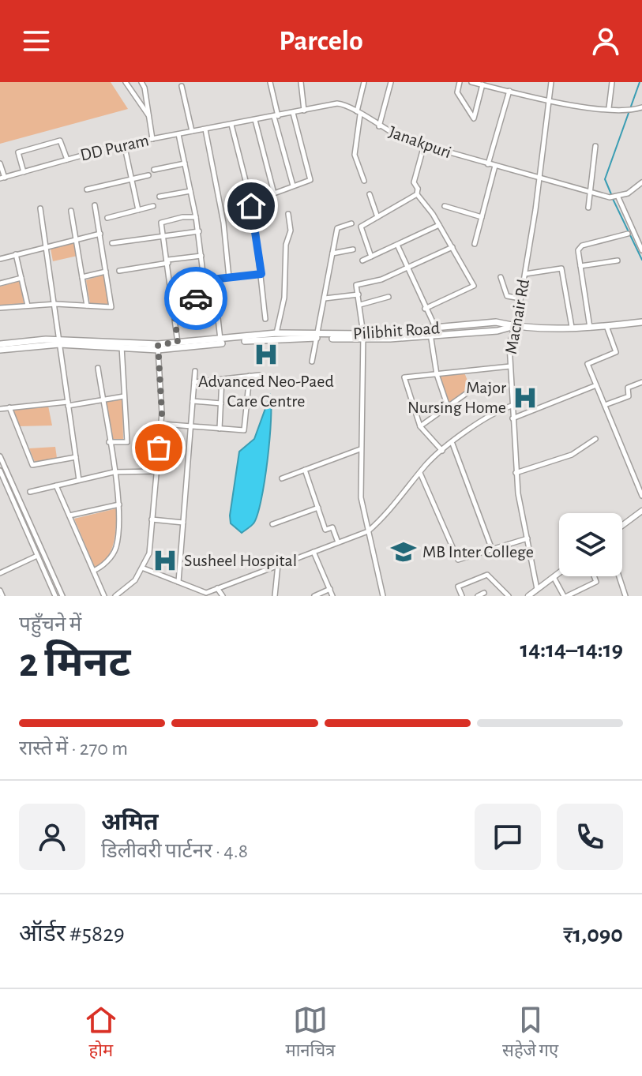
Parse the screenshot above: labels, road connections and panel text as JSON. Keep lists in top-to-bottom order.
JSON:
{
  "streets": {
    "highway": ["Pilibhit Road"],
    "street": ["Janakpuri", "DD Puram", "Macnair Rd"]
  },
  "crossings": [
    ["Janakpuri", "DD Puram"],
    ["Janakpuri", "Macnair Rd"],
    ["Macnair Rd", "Pilibhit Road"]
  ],
  "places": {
    "hospital": ["Advanced Neo-Paed Care Centre", "Major Nursing Home", "Susheel Hospital"],
    "school or university": ["MB Inter College"]
  },
  "page": {
    "header": "Parcelo",
    "heading": ["2 मिनट", "पहुँचने में", "14:14–14:19"],
    "panel": [
      "अमित",
      "डिलीवरी पार्टनर · 4.8",
      "ऑर्डर #5829",
      "₹1,090"
    ],
    "bar": "रास्ते में · 270 m",
    "tabs": ["होम", "मानचित्र", "सहेजे गए"]
  }
}
